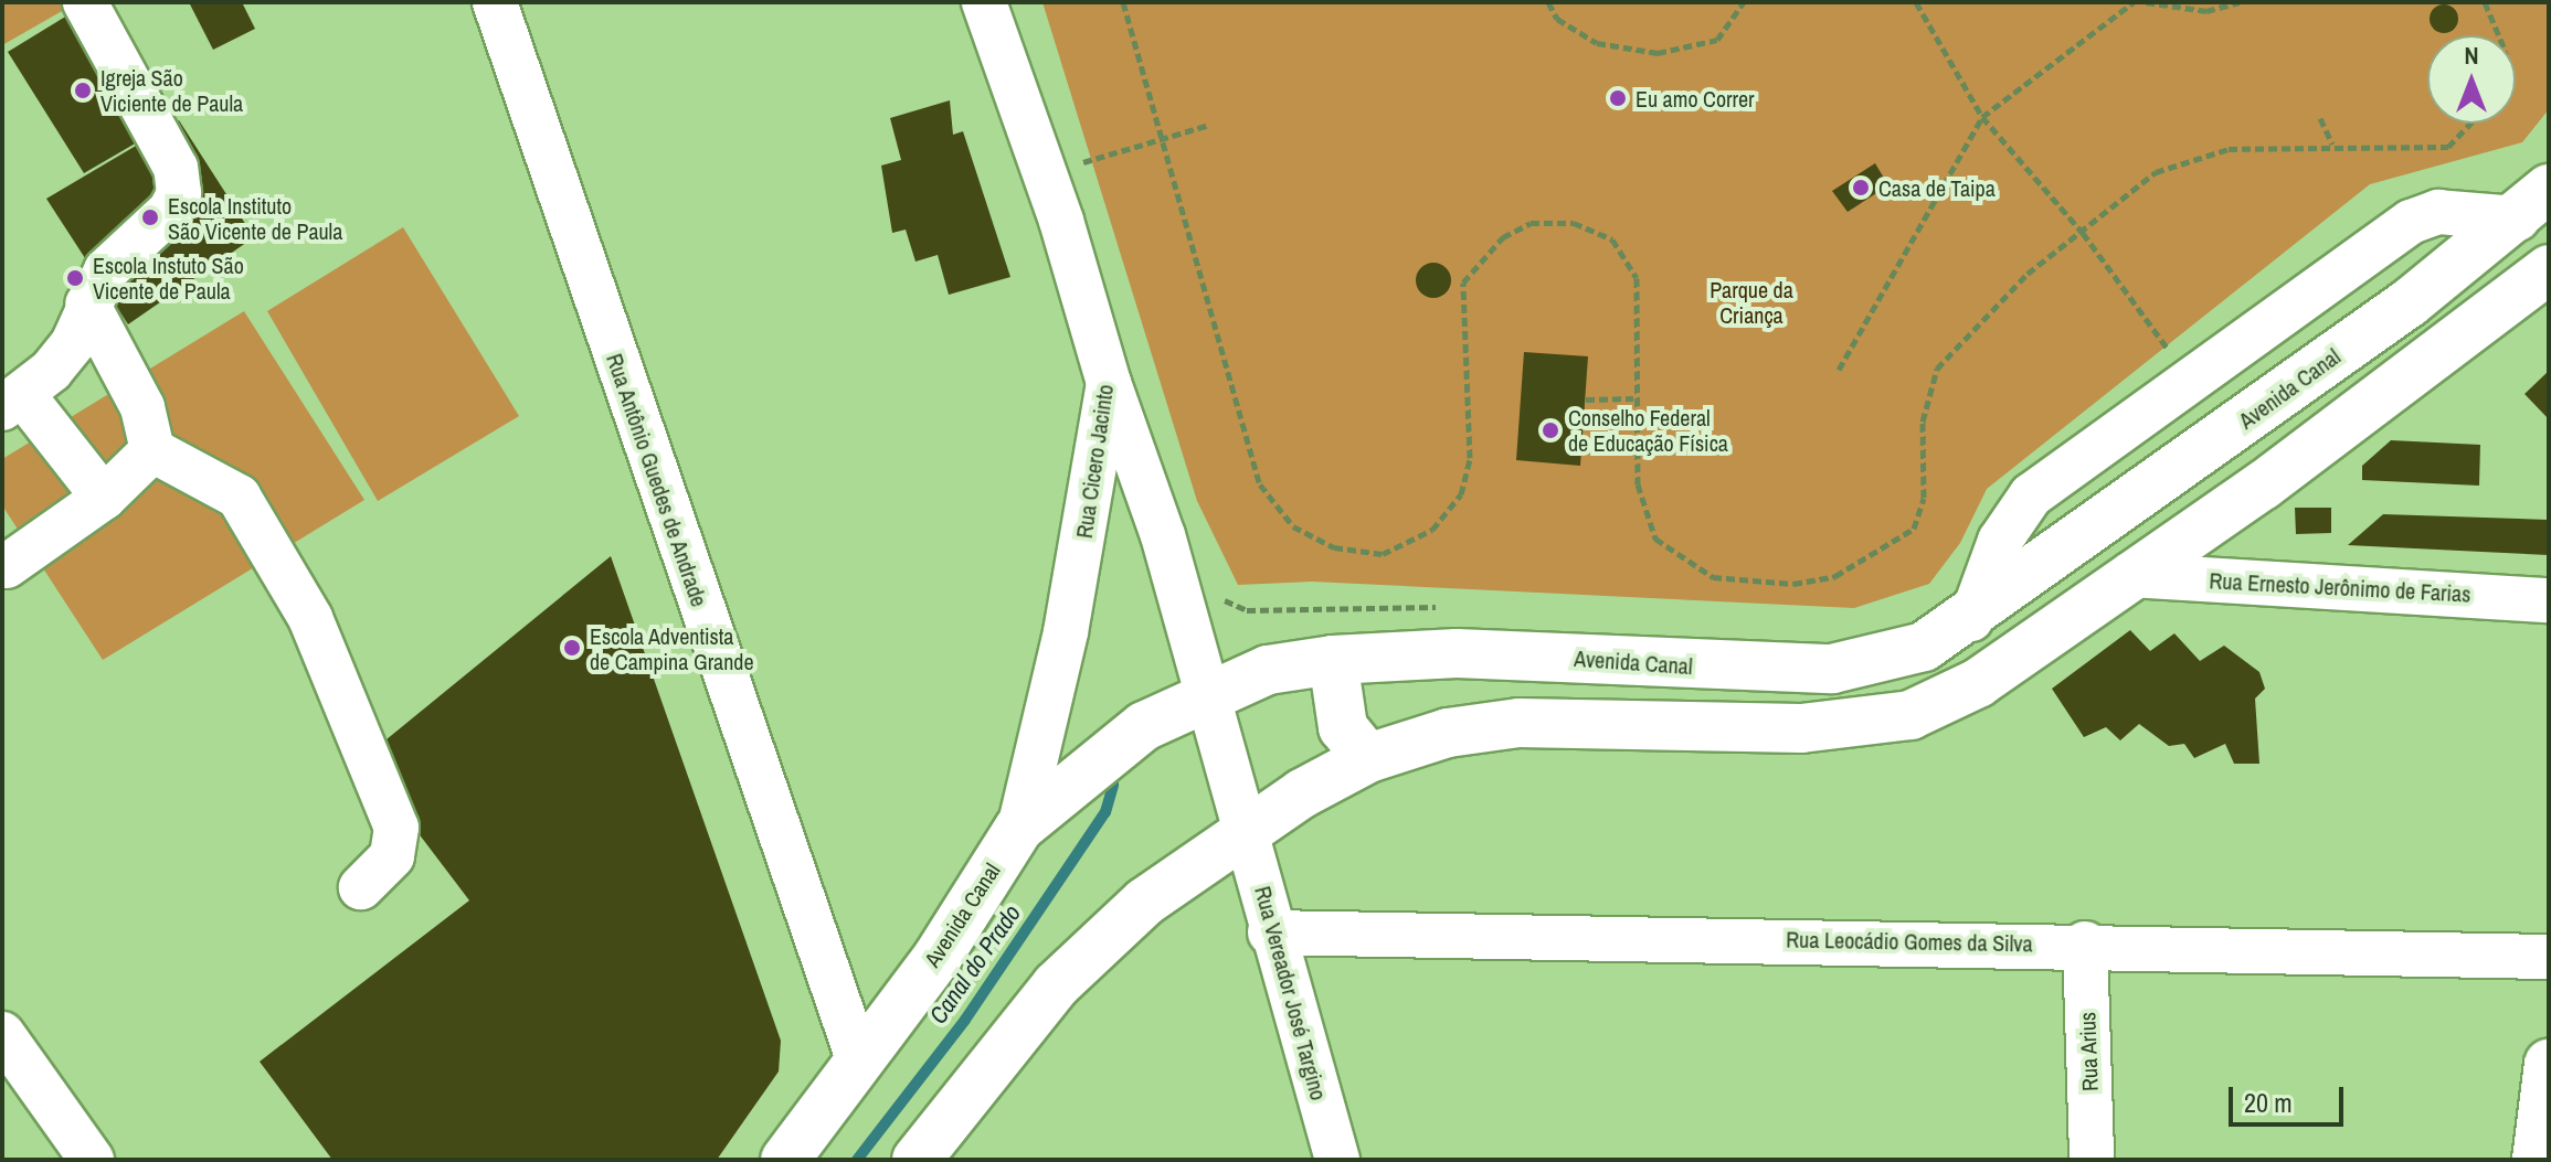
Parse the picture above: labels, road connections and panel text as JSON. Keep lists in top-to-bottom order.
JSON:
{
  "streets": {
    "main road": ["Avenida Canal"],
    "street": [
      "Rua Cicero Jacinto",
      "Rua Antônio Guedes de Andrade",
      "Rua Ernesto Jerônimo de Farias",
      "Rua Leocádio Gomes da Silva",
      "Rua Vereador José Targino",
      "Rua Arius"
    ]
  },
  "crossings": [
    ["Avenida Canal", "Rua Cicero Jacinto"],
    ["Avenida Canal", "Rua Antônio Guedes de Andrade"],
    ["Avenida Canal", "Rua Vereador José Targino"],
    ["Rua Leocádio Gomes da Silva", "Rua Vereador José Targino"],
    ["Rua Leocádio Gomes da Silva", "Rua Arius"]
  ],
  "water": ["Canal do Prado"],
  "parks": ["Parque da Criança"],
  "places": [
    "Igreja São Viciente de Paula",
    "Eu amo Correr",
    "Casa de Taipa",
    "Escola Instituto São Vicente de Paula",
    "Escola Instuto São Vicente de Paula",
    "Conselho Federal de Educação Física",
    "Escola Adventista de Campina Grande"
  ],
  "scale_bar": "20 m",
  "north": "top"
}
